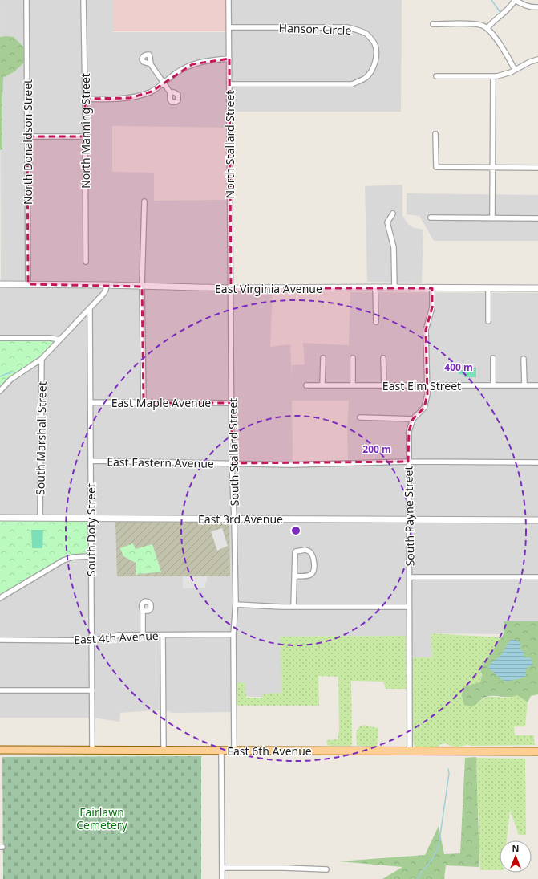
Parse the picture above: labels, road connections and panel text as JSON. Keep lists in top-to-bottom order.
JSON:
{
  "streets": {
    "main road": ["East 6th Avenue"],
    "street": [
      "Hanson Circle",
      "North Manning Street",
      "North Donaldson Street",
      "North Stallard Street",
      "East Virginia Avenue",
      "East Elm Street",
      "East Maple Avenue",
      "South Marshall Street",
      "South Stallard Street",
      "East Eastern Avenue",
      "South Payne Street",
      "East 3rd Avenue",
      "South Doty Street",
      "East 4th Avenue"
    ]
  },
  "crossings": [
    ["Hanson Circle", "North Stallard Street"],
    ["North Donaldson Street", "East Virginia Avenue"],
    ["North Stallard Street", "East Virginia Avenue"],
    ["North Stallard Street", "South Stallard Street"],
    ["East Virginia Avenue", "South Stallard Street"],
    ["East Virginia Avenue", "South Payne Street"],
    ["East Elm Street", "South Payne Street"],
    ["East Maple Avenue", "South Stallard Street"],
    ["East Maple Avenue", "South Doty Street"],
    ["South Marshall Street", "East 3rd Avenue"],
    ["South Stallard Street", "East Eastern Avenue"],
    ["South Stallard Street", "East 3rd Avenue"],
    ["South Stallard Street", "East 4th Avenue"],
    ["South Stallard Street", "East 6th Avenue"],
    ["East Eastern Avenue", "South Payne Street"],
    ["East Eastern Avenue", "South Doty Street"],
    ["South Payne Street", "East 3rd Avenue"],
    ["South Payne Street", "East 6th Avenue"],
    ["East 3rd Avenue", "South Doty Street"],
    ["South Doty Street", "East 4th Avenue"],
    ["South Doty Street", "East 6th Avenue"]
  ],
  "parks": ["Fairlawn Cemetery"],
  "north": "top",
  "rings": ["400 m", "200 m"]
}
